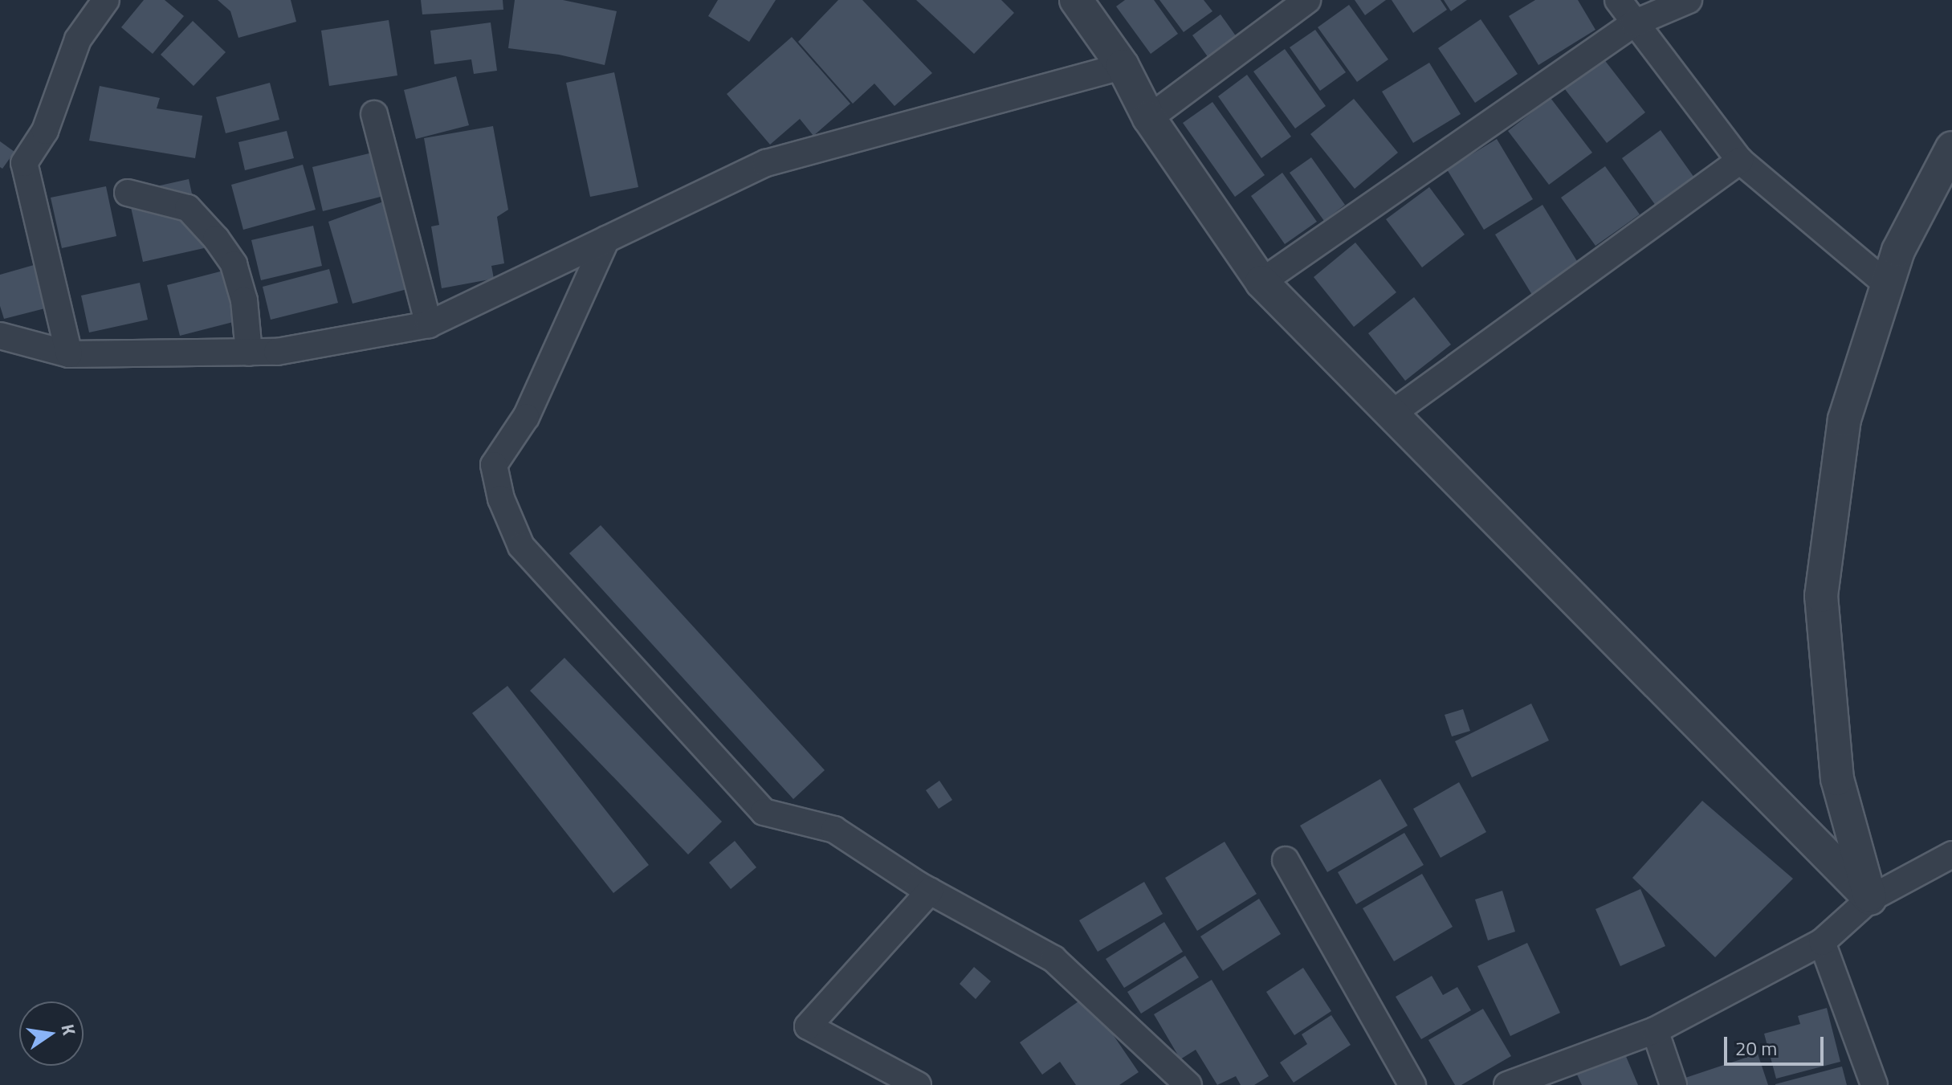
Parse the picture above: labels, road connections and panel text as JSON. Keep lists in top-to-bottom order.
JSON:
{
  "scale_bar": "20 m",
  "north": "right"
}
